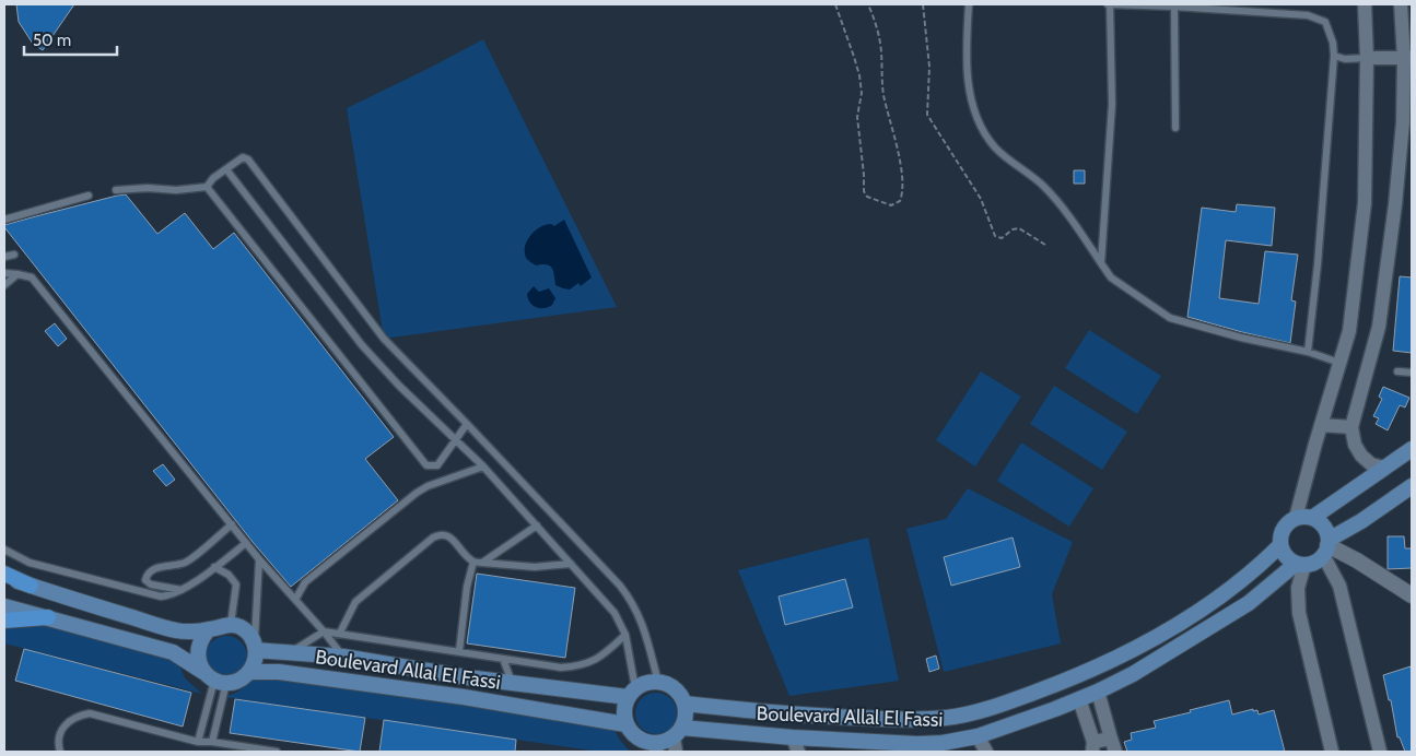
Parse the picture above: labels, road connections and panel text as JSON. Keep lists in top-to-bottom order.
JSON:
{
  "streets": {
    "main road": ["Boulevard Allal El Fassi"]
  },
  "scale_bar": "50 m"
}
